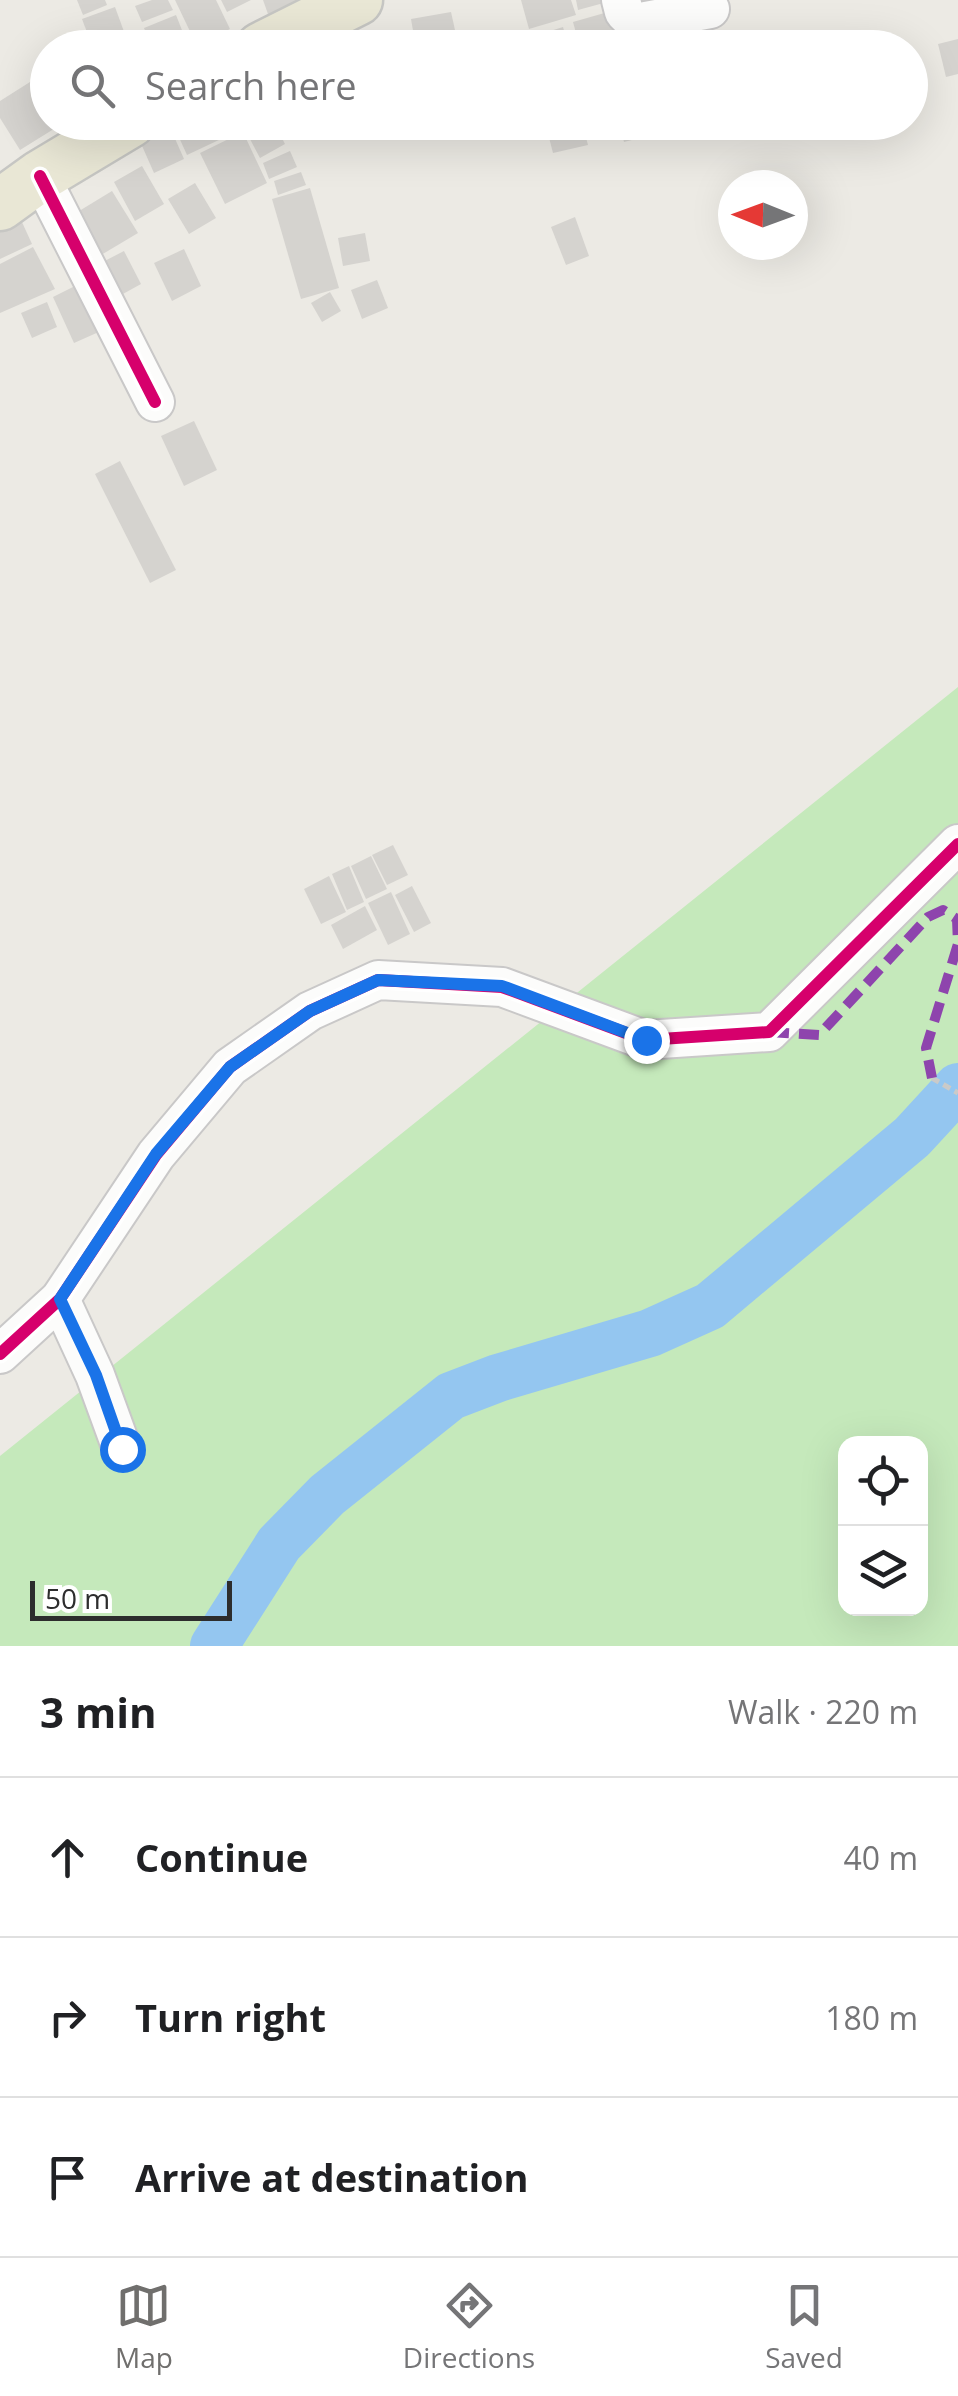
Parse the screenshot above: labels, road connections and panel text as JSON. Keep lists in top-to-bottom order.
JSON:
{
  "scale_bar": "50 m",
  "north": "left",
  "page": {
    "search": "Search here",
    "scale": "50 m",
    "heading": ["3 min", "Walk · 220 m"],
    "list": [
      ["Continue", "40 m"],
      ["Turn right", "180 m"],
      "Arrive at destination"
    ],
    "nav": ["Map", "Directions", "Saved"]
  }
}
